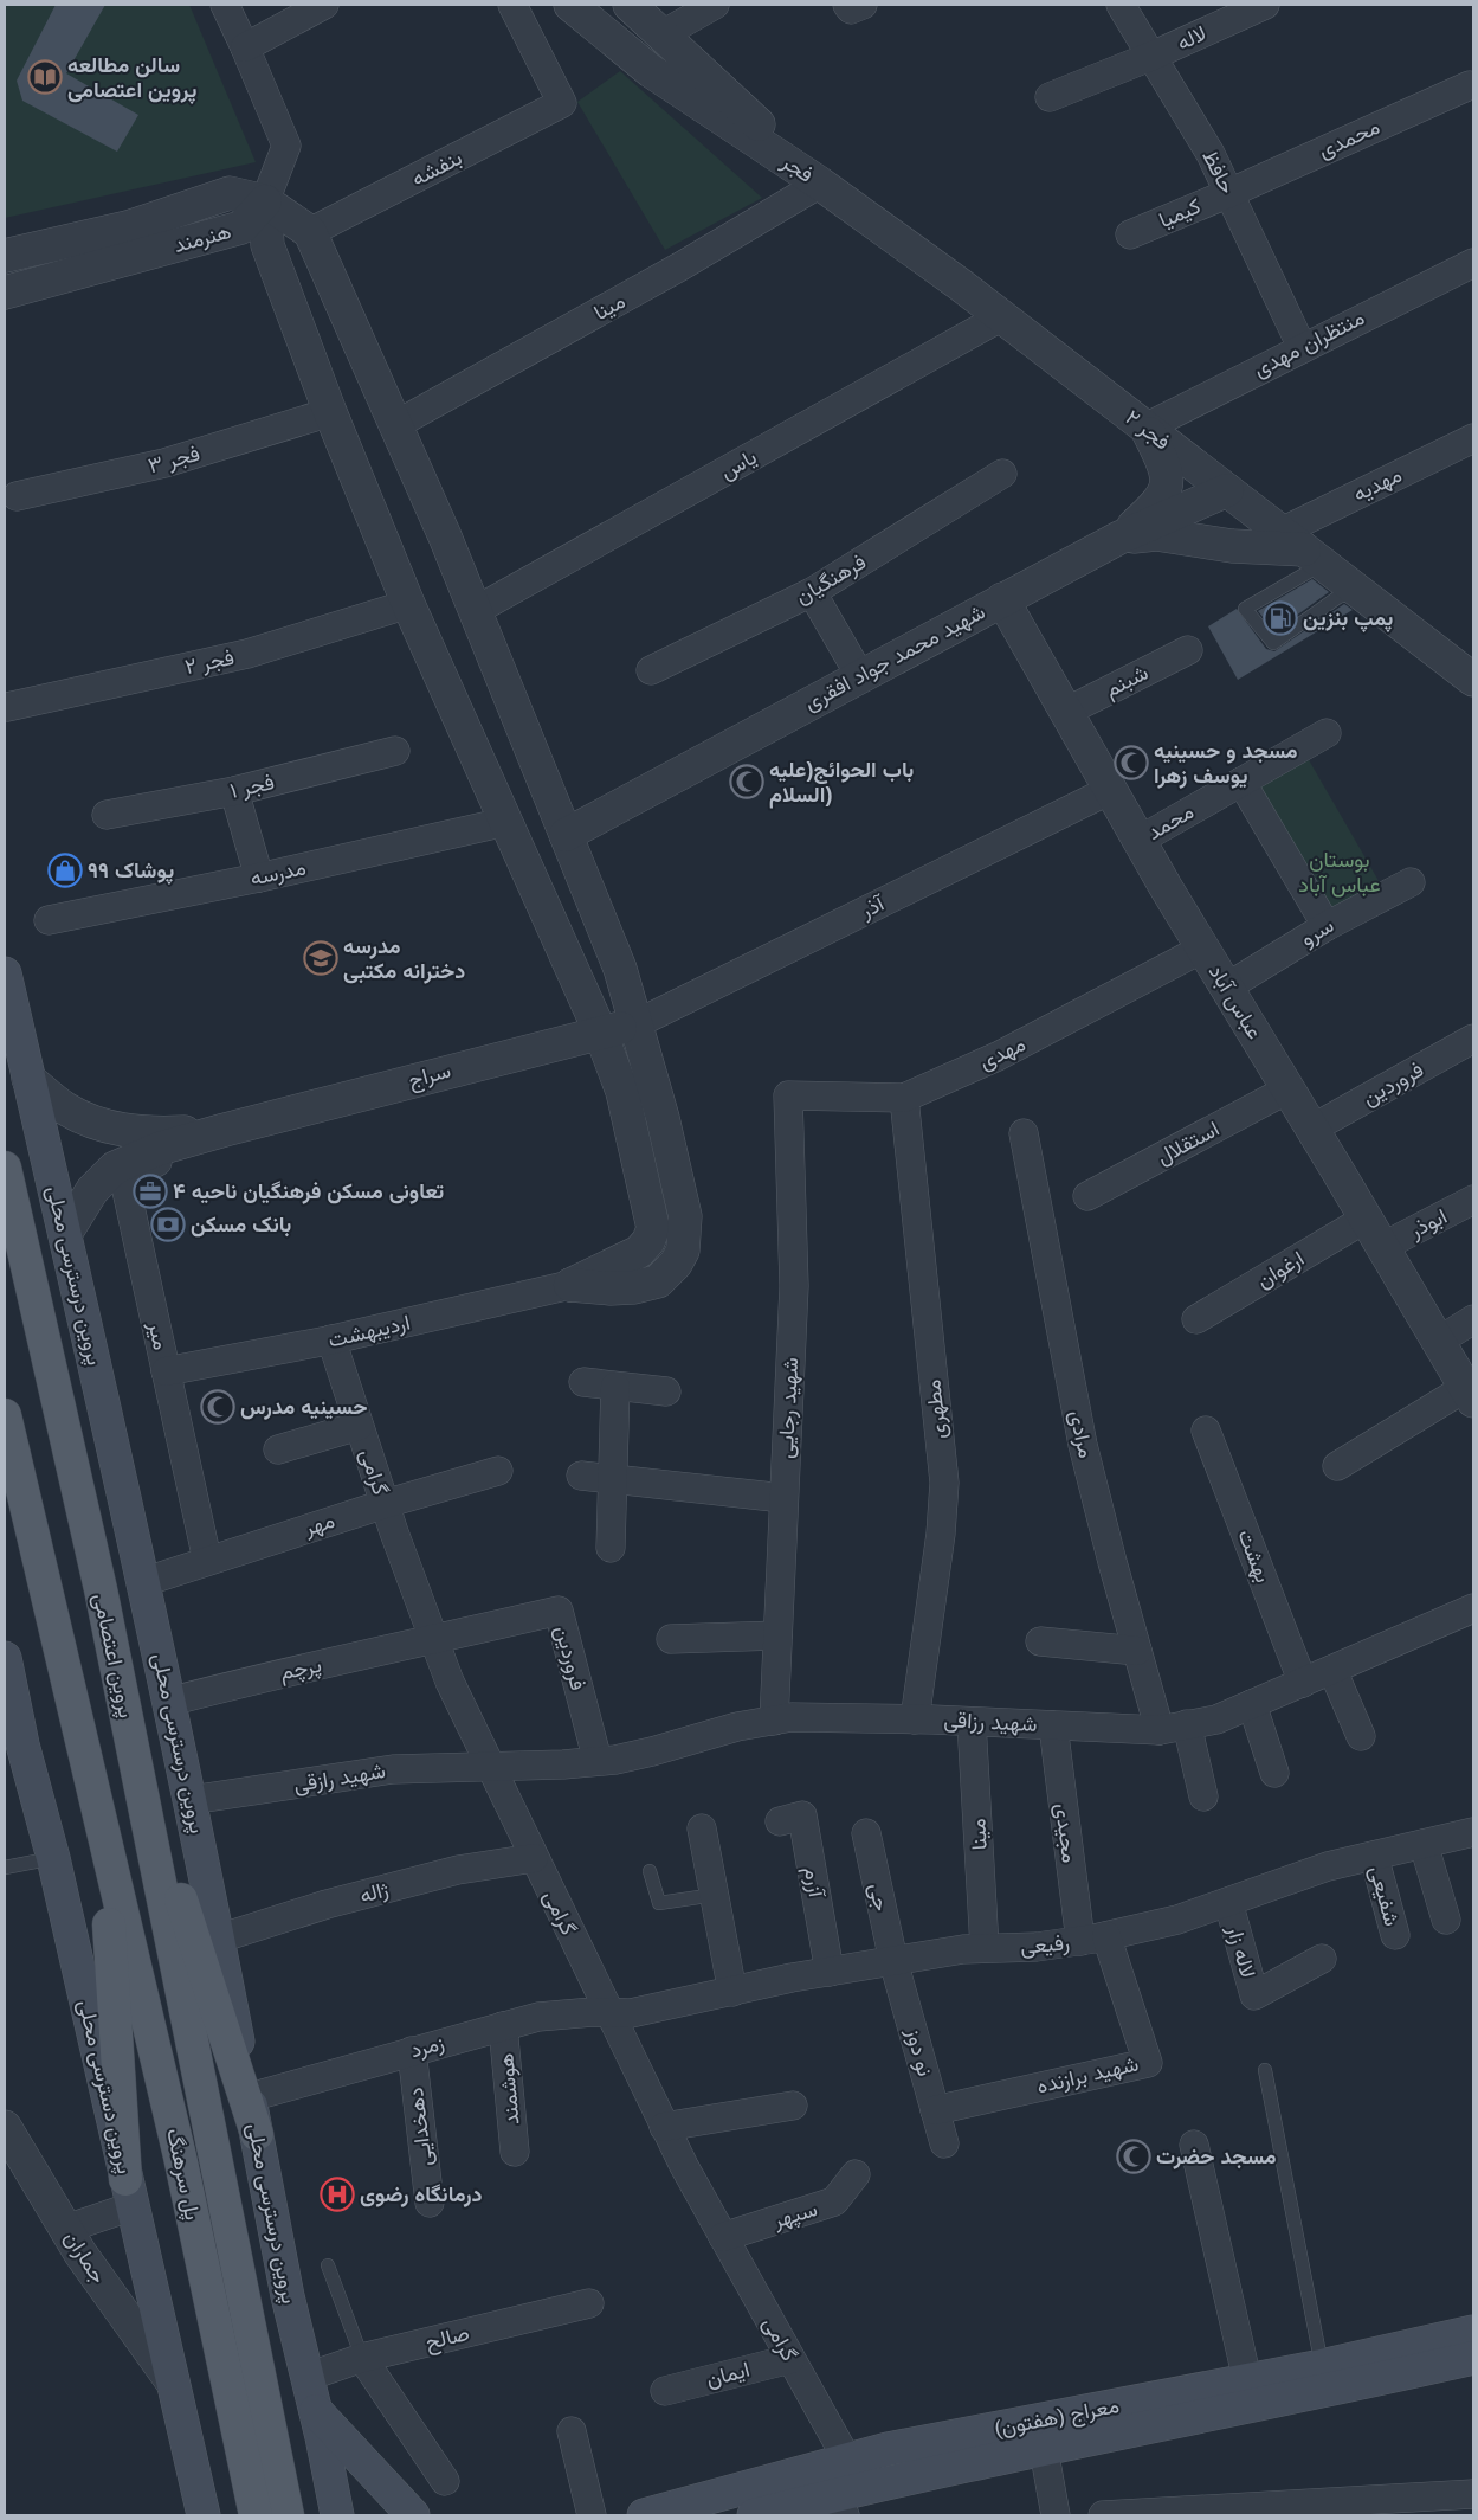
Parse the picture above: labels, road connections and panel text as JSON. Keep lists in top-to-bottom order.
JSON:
{
  "streets": {
    "main road": [
      "پروین درسترسی محلی",
      "پروین اعتصامی",
      "پروین دسترسی محلی",
      "پل سرهنگ",
      "معراج (هفتون)"
    ],
    "street": [
      "لاله",
      "محمدی",
      "بنفشه",
      "فجر",
      "حافظ",
      "کیمیا",
      "هنرمند",
      "مینا",
      "منتظران مهدی",
      "فجر ۲",
      "فجر ۳",
      "یاس",
      "مهدیه",
      "فرهنگیان",
      "شهید محمد جواد افقری",
      "شبنم",
      "فجر ۱",
      "محمد",
      "مدرسه",
      "آذر",
      "سرو",
      "عباس آباد",
      "مهدی",
      "سراج",
      "فروردین",
      "استقلال",
      "ابوذر",
      "ارغوان",
      "اردیبهشت",
      "میر",
      "شهید رجایی",
      "مطهری",
      "مرادی",
      "گرامی",
      "مهر",
      "بهشت",
      "پرچم",
      "شهید رزاقی",
      "شهید رازقی",
      "مجیدی",
      "آزرم",
      "ژاله",
      "شفیعی",
      "جی",
      "رفیعی",
      "لاله زار",
      "زمرد",
      "نو دوز",
      "شهید برازنده",
      "هوشمند",
      "دهخدایی",
      "سپهر",
      "جماران",
      "صالح",
      "ایمان"
    ]
  },
  "crossings": [
    ["لاله", "حافظ"],
    ["محمدی", "حافظ"],
    ["محمدی", "کیمیا"],
    ["فجر", "مینا"],
    ["فجر", "فجر ۲"],
    ["حافظ", "کیمیا"],
    ["حافظ", "منتظران مهدی"],
    ["مینا", "فجر ۲"],
    ["مینا", "شهید رزاقی"],
    ["مینا", "رفیعی"],
    ["منتظران مهدی", "فجر ۲"],
    ["فجر ۲", "یاس"],
    ["فجر ۲", "مهدیه"],
    ["فجر ۲", "شهید محمد جواد افقری"],
    ["شهید محمد جواد افقری", "عباس آباد"],
    ["شبنم", "عباس آباد"],
    ["محمد", "عباس آباد"],
    ["آذر", "عباس آباد"],
    ["آذر", "سراج"],
    ["سرو", "عباس آباد"],
    ["عباس آباد", "مهدی"],
    ["عباس آباد", "فروردین"],
    ["عباس آباد", "استقلال"],
    ["عباس آباد", "ابوذر"],
    ["عباس آباد", "ارغوان"],
    ["مهدی", "شهید رجایی"],
    ["مهدی", "مطهری"],
    ["سراج", "پروین درسترسی محلی"],
    ["سراج", "میر"],
    ["فروردین", "گرامی"],
    ["فروردین", "پرچم"],
    ["فروردین", "شهید رزاقی"],
    ["پروین درسترسی محلی", "مهر"],
    ["پروین درسترسی محلی", "پرچم"],
    ["پروین درسترسی محلی", "شهید رازقی"],
    ["پروین درسترسی محلی", "ژاله"],
    ["پروین درسترسی محلی", "زمرد"],
    ["پروین درسترسی محلی", "صالح"],
    ["اردیبهشت", "میر"],
    ["اردیبهشت", "گرامی"],
    ["میر", "مهر"],
    ["شهید رجایی", "شهید رزاقی"],
    ["مطهری", "شهید رزاقی"],
    ["مرادی", "شهید رزاقی"],
    ["گرامی", "مهر"],
    ["گرامی", "پرچم"],
    ["گرامی", "شهید رزاقی"],
    ["گرامی", "شهید رازقی"],
    ["گرامی", "ژاله"],
    ["گرامی", "رفیعی"],
    ["گرامی", "زمرد"],
    ["گرامی", "سپهر"],
    ["گرامی", "ایمان"],
    ["گرامی", "معراج (هفتون)"],
    ["بهشت", "شهید رزاقی"],
    ["پروین اعتصامی", "پل سرهنگ"],
    ["شهید رزاقی", "شهید رازقی"],
    ["شهید رزاقی", "مجیدی"],
    ["مجیدی", "رفیعی"],
    ["مجیدی", "شهید برازنده"],
    ["آزرم", "رفیعی"],
    ["شفیعی", "رفیعی"],
    ["جی", "رفیعی"],
    ["جی", "نو دوز"],
    ["رفیعی", "لاله زار"],
    ["رفیعی", "زمرد"],
    ["رفیعی", "نو دوز"],
    ["رفیعی", "شهید برازنده"],
    ["زمرد", "هوشمند"],
    ["زمرد", "دهخدایی"],
    ["نو دوز", "شهید برازنده"],
    ["پروین دسترسی محلی", "جماران"]
  ],
  "parks": ["بوستان عباس آباد"],
  "places": {
    "library": ["سالن مطالعه پروین اعتصامی"],
    "fuel station": ["پمپ بنزین"],
    "mosque": [
      "مسجد و حسینیه یوسف زهرا",
      "باب الحوائج(علیه السلام)",
      "حسینیه مدرس",
      "مسجد حضرت"
    ],
    "shop": ["پوشاک ۹۹"],
    "school or university": ["مدرسه دخترانه مکتبی"],
    "office": ["تعاونی مسکن فرهنگیان ناحیه ۴"],
    "bank": ["بانک مسکن"],
    "hospital": ["درمانگاه رضوی"]
  }
}
